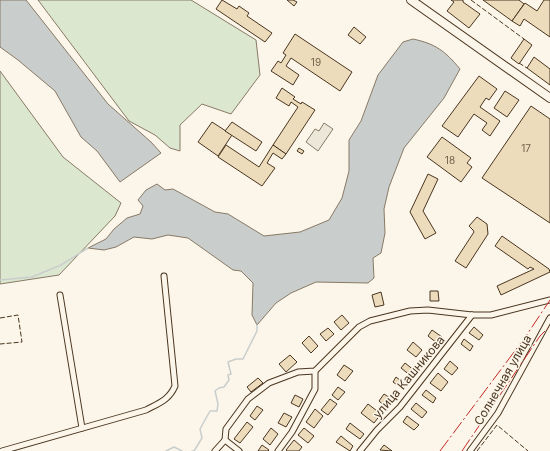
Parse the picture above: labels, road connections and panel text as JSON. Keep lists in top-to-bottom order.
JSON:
{
  "streets": {
    "street": ["улица Кашникова", "Солнечная улица"]
  },
  "house_numbers": ["19", "17", "18"]
}
